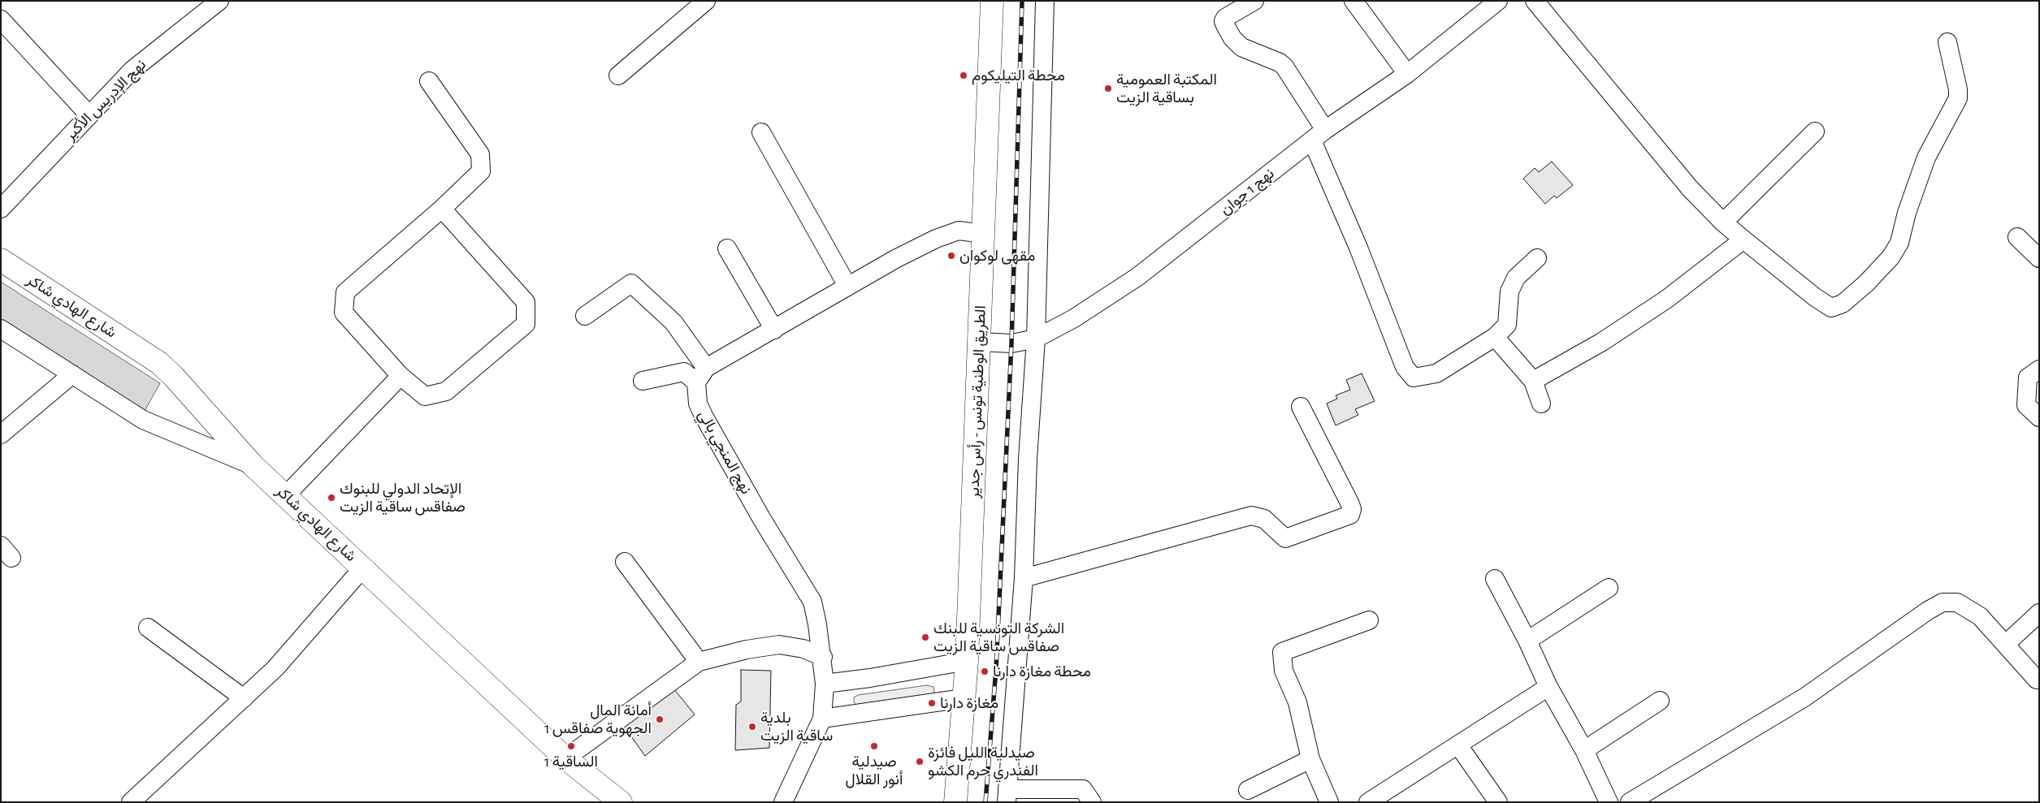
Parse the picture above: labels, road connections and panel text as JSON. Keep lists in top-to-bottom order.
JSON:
{
  "streets": {
    "main road": ["شارع الهادي شاكر", "الطريق الوطنية تونس - رأس جدير"],
    "street": ["نهج الإدريس الأكبر", "نهج 1 جوان", "نهج المنجي بالي"]
  },
  "crossings": [
    ["نهج 1 جوان", "الطريق الوطنية تونس - رأس جدير"]
  ],
  "places": [
    "محطة التيليكوم",
    "المكتبة العمومية بساقية الزيت",
    "مقهى لوكوان",
    "الإتحاد الدولي للبنوك صفاقس ساقية الزيت",
    "الشركة التونسية للبنك صفاقس ساقية الزيت",
    "محطة مغازة دارنا",
    "مغازة دارنا",
    "أمانة المال الجهوية صفاقس 1",
    "بلدية ساقية الزيت",
    "الساقية 1",
    "صيدلية أنور القلال",
    "صيدلية الليل فائزة الفندري حرم الكشو"
  ]
}
